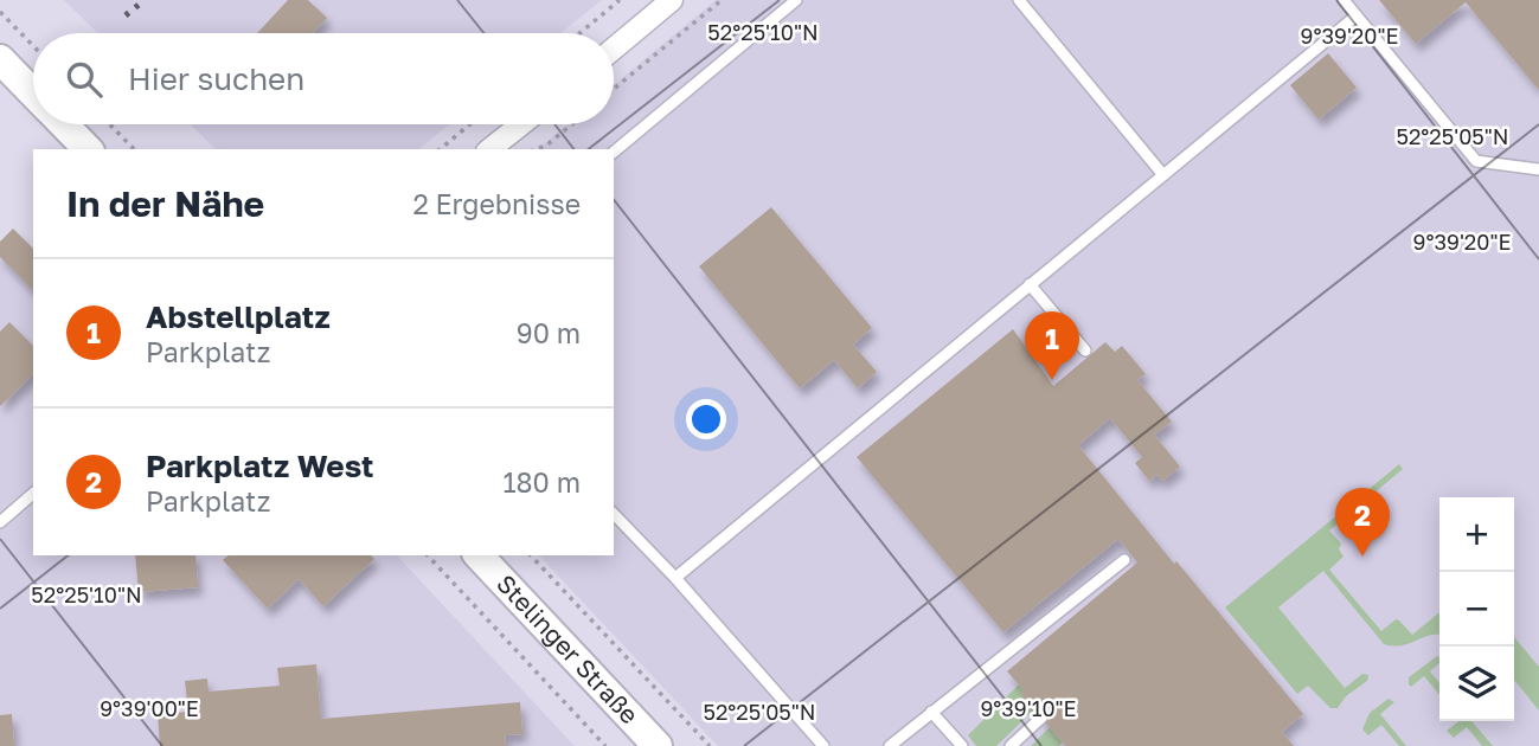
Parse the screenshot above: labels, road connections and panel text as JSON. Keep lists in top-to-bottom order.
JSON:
{
  "streets": {
    "main road": ["Stelinger Straße"]
  },
  "page": {
    "search": "Hier suchen",
    "heading": ["In der Nähe", "2 Ergebnisse"],
    "list": [
      {
        "mark": "1",
        "name": "Abstellplatz",
        "note": "Parkplatz",
        "value": "90 m"
      },
      {
        "mark": "2",
        "name": "Parkplatz West",
        "note": "Parkplatz",
        "value": "180 m"
      }
    ],
    "pins": ["1", "2"],
    "map_buttons": ["+", "−"]
  },
  "coordinates": [
    "52°25'10\"N",
    "9°39'20\"E",
    "52°25'05\"N",
    "9°39'00\"E",
    "9°39'10\"E"
  ]
}
